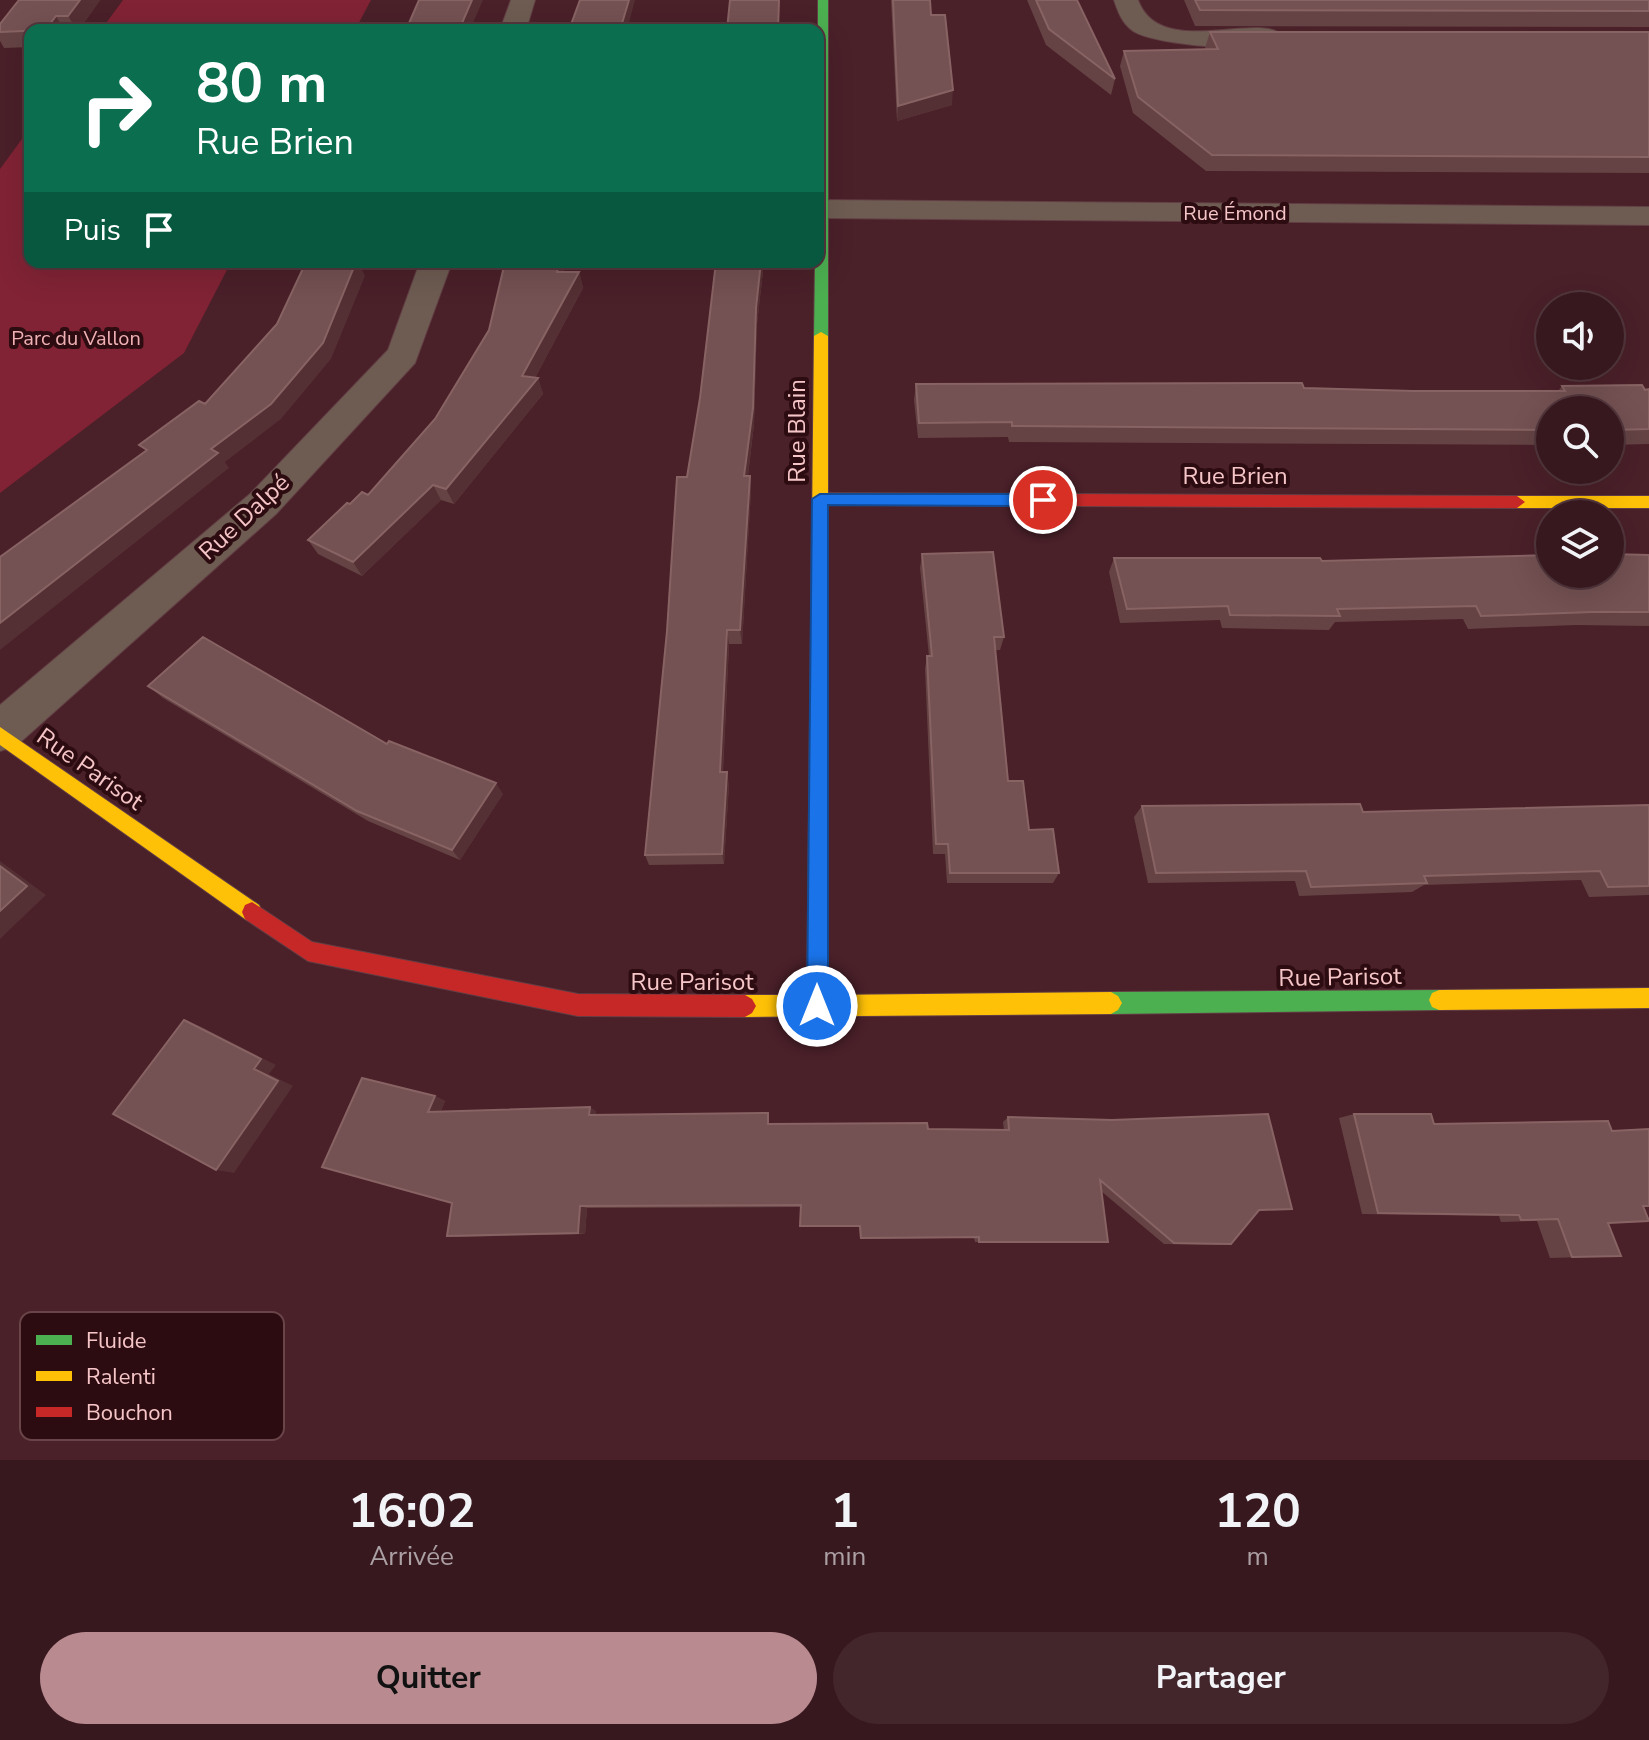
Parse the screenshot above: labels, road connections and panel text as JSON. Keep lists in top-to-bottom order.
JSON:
{
  "streets": {
    "street": [
      "Rue Émond",
      "Rue Blain",
      "Rue Brien",
      "Rue Dalpé",
      "Rue Parisot"
    ]
  },
  "crossings": [
    ["Rue Blain", "Rue Brien"],
    ["Rue Blain", "Rue Parisot"],
    ["Rue Dalpé", "Rue Parisot"]
  ],
  "parks": ["Parc du Vallon"],
  "legend": ["Fluide", "Ralenti", "Bouchon"],
  "page": {
    "turn": ["80 m", "Rue Brien"],
    "then": "Puis",
    "eta": [
      "16:02",
      "Arrivée",
      "1",
      "min",
      "120",
      "m"
    ],
    "buttons": ["Quitter", "Partager"]
  }
}
